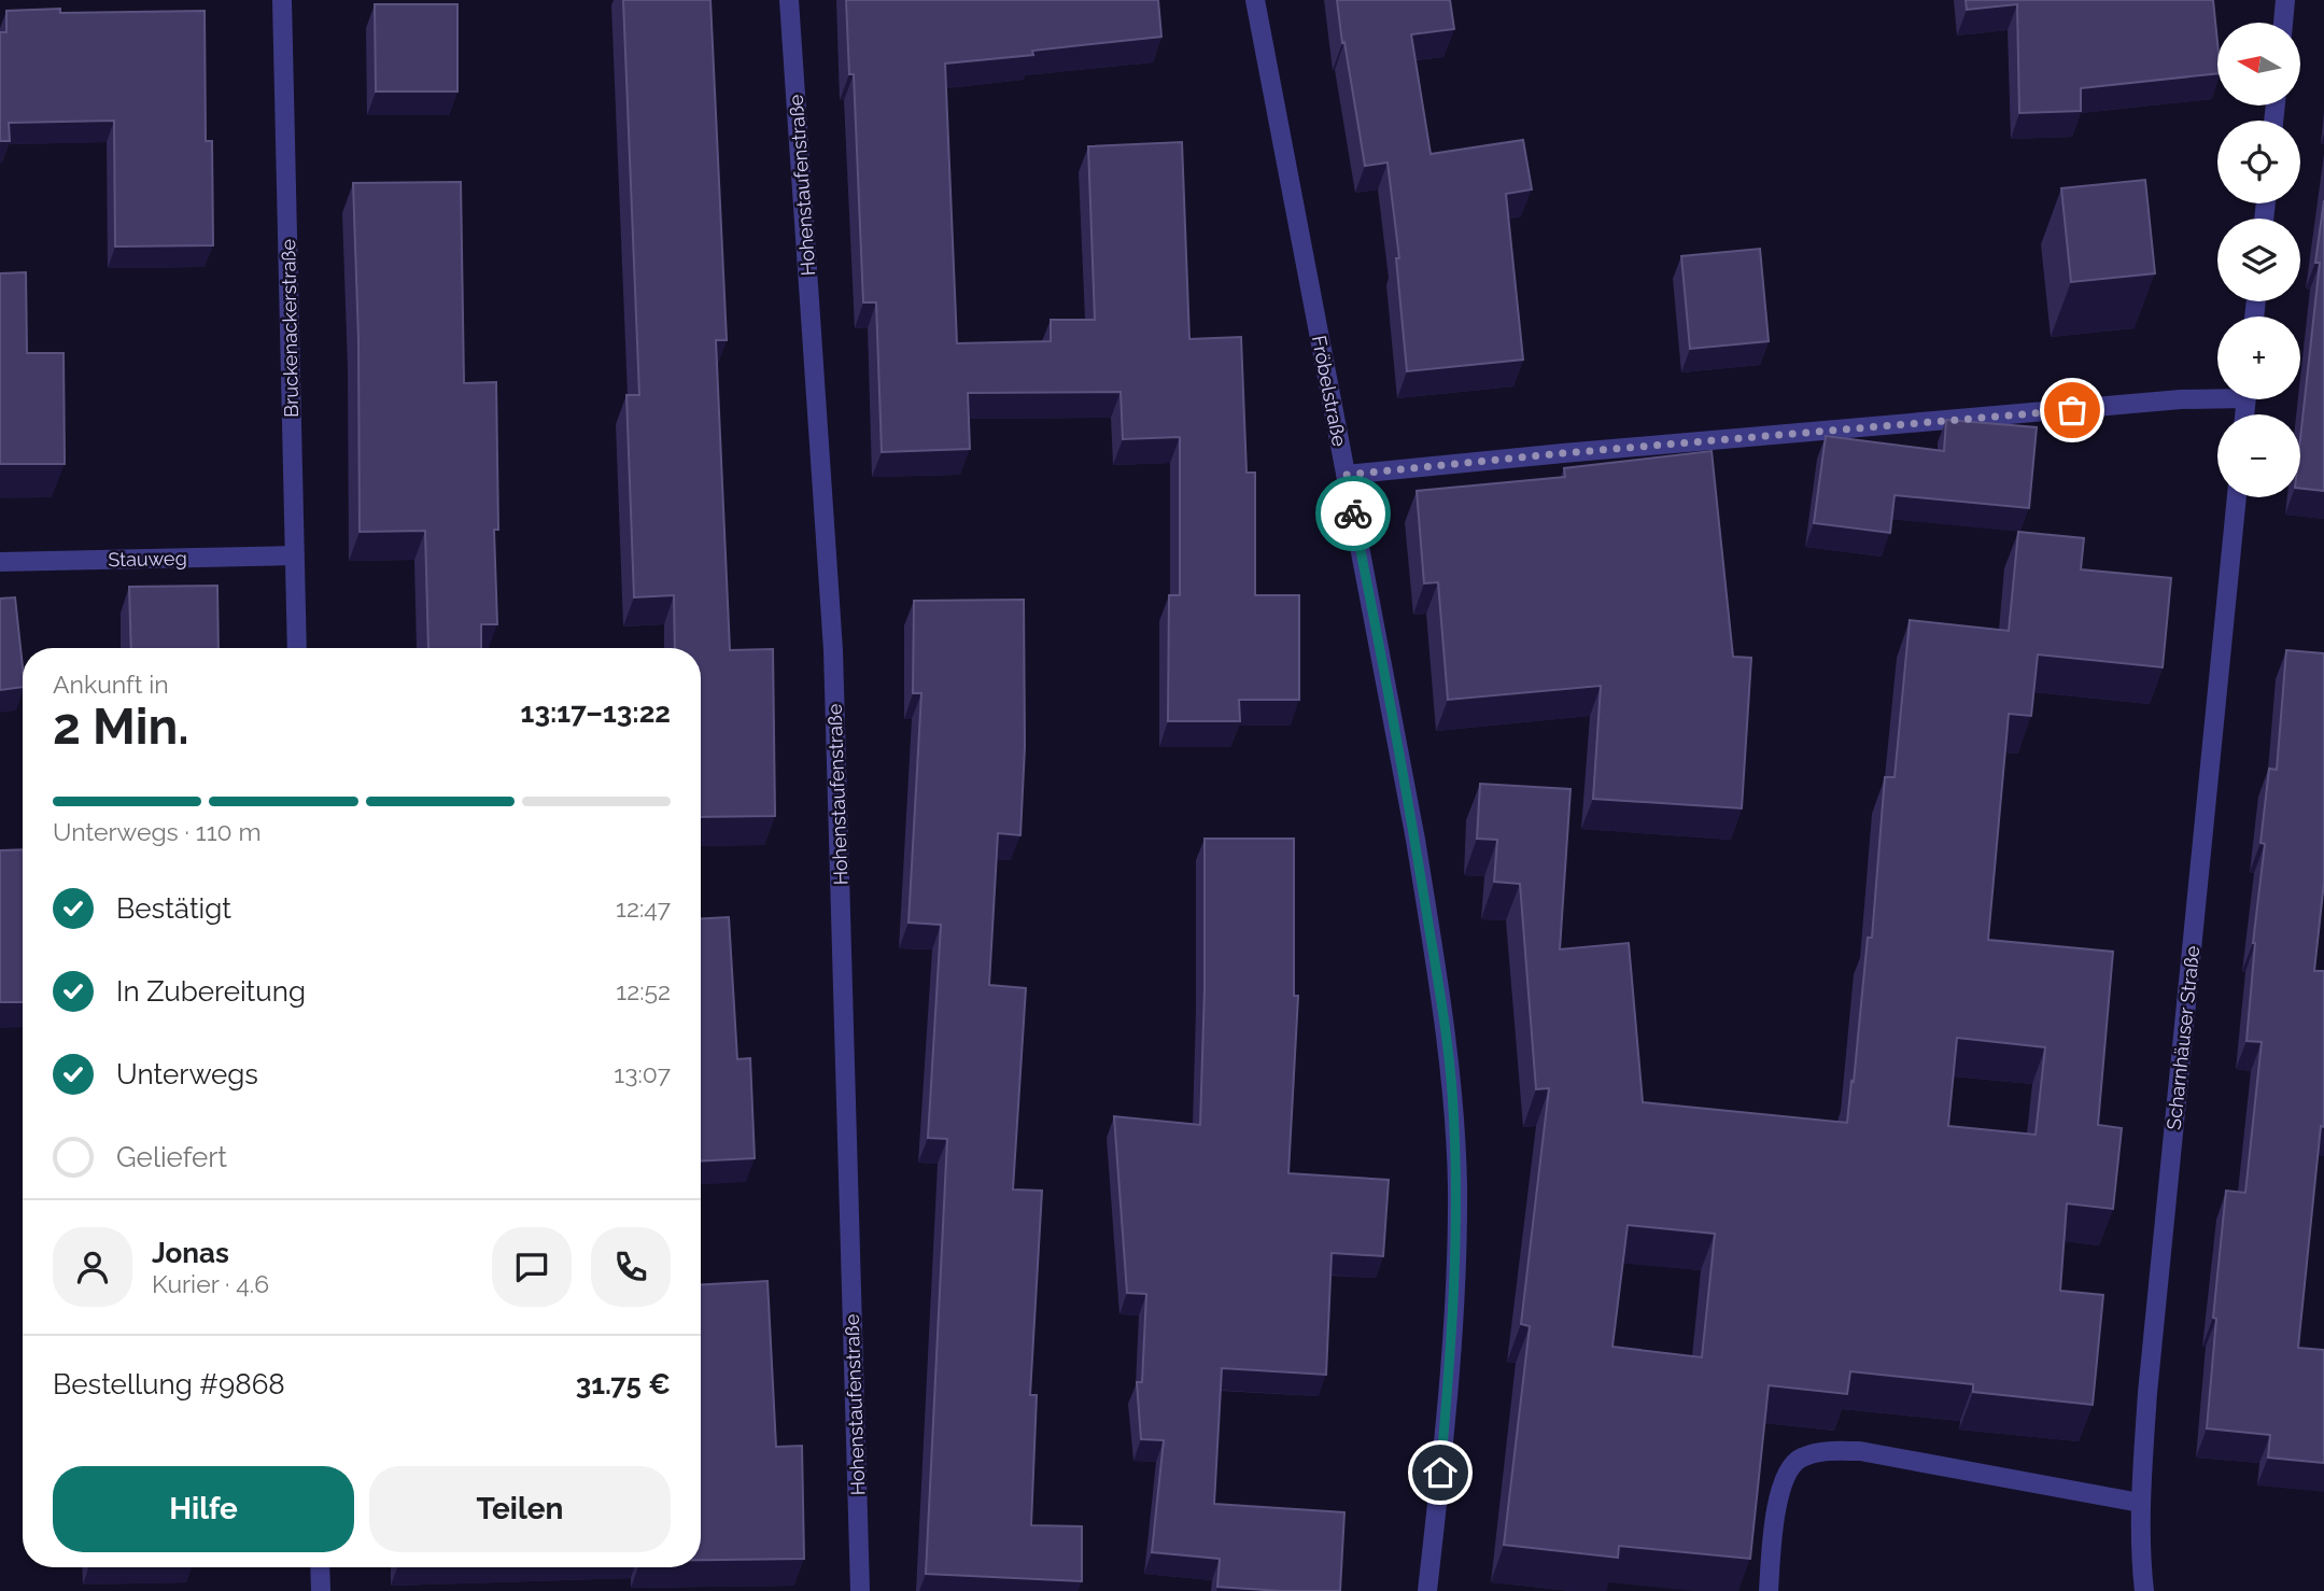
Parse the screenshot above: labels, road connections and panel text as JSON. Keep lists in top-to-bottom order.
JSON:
{
  "streets": {
    "street": [
      "Hohenstaufenstraße",
      "Bruckenackerstraße",
      "Fröbelstraße",
      "Stauweg",
      "Scharnhäuser Straße"
    ]
  },
  "crossings": [
    ["Bruckenackerstraße", "Stauweg"]
  ],
  "north": "left",
  "page": {
    "map_buttons": ["+", "−"],
    "heading": ["2 Min.", "Ankunft in", "13:17–13:22"],
    "panel": [
      "Jonas",
      "Kurier · 4.6",
      "Bestellung #9868",
      "31.75 €"
    ],
    "bar": "Unterwegs · 110 m",
    "list": [
      ["Bestätigt", "12:47"],
      ["In Zubereitung", "12:52"],
      ["Unterwegs", "13:07"],
      "Geliefert"
    ],
    "buttons": ["Hilfe", "Teilen"]
  }
}
